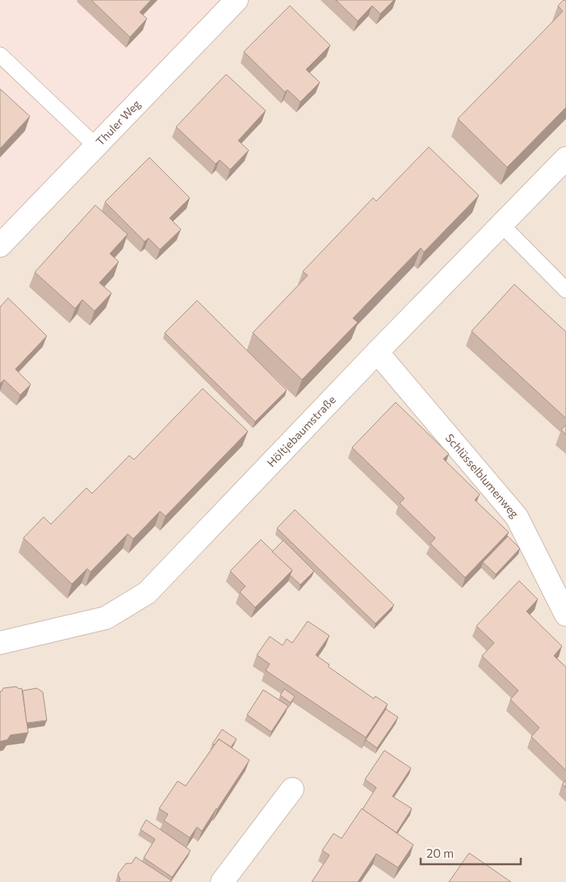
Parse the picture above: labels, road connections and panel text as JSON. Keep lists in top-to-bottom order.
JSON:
{
  "streets": {
    "street": ["Thuler Weg", "Höltjebaumstraße", "Schlüsselblumenweg"]
  },
  "crossings": [
    ["Höltjebaumstraße", "Schlüsselblumenweg"]
  ],
  "scale_bar": "20 m"
}
